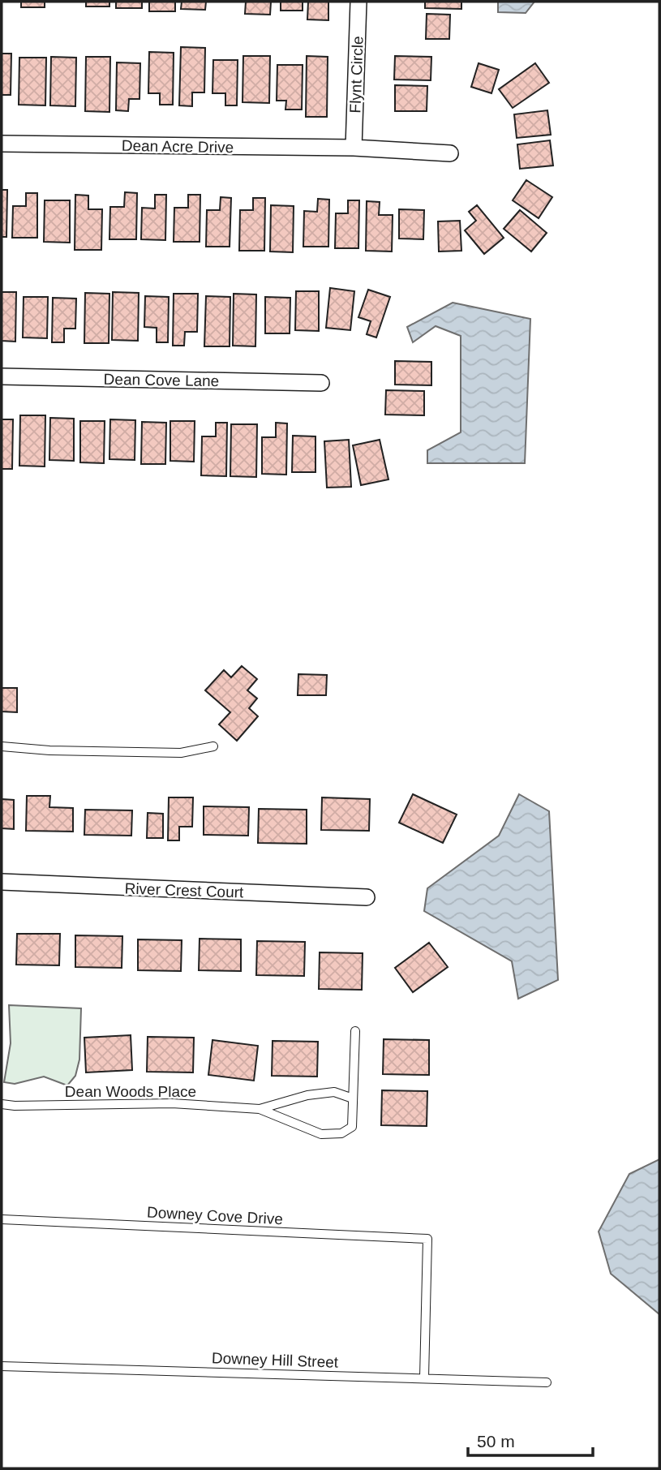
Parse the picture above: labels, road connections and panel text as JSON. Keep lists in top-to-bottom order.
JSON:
{
  "streets": {
    "street": [
      "Flynt Circle",
      "Dean Acre Drive",
      "Dean Cove Lane",
      "River Crest Court"
    ],
    "lane": ["Dean Woods Place", "Downey Cove Drive", "Downey Hill Street"]
  },
  "crossings": [
    ["Flynt Circle", "Dean Acre Drive"],
    ["Downey Cove Drive", "Downey Hill Street"]
  ],
  "scale_bar": "50 m"
}
